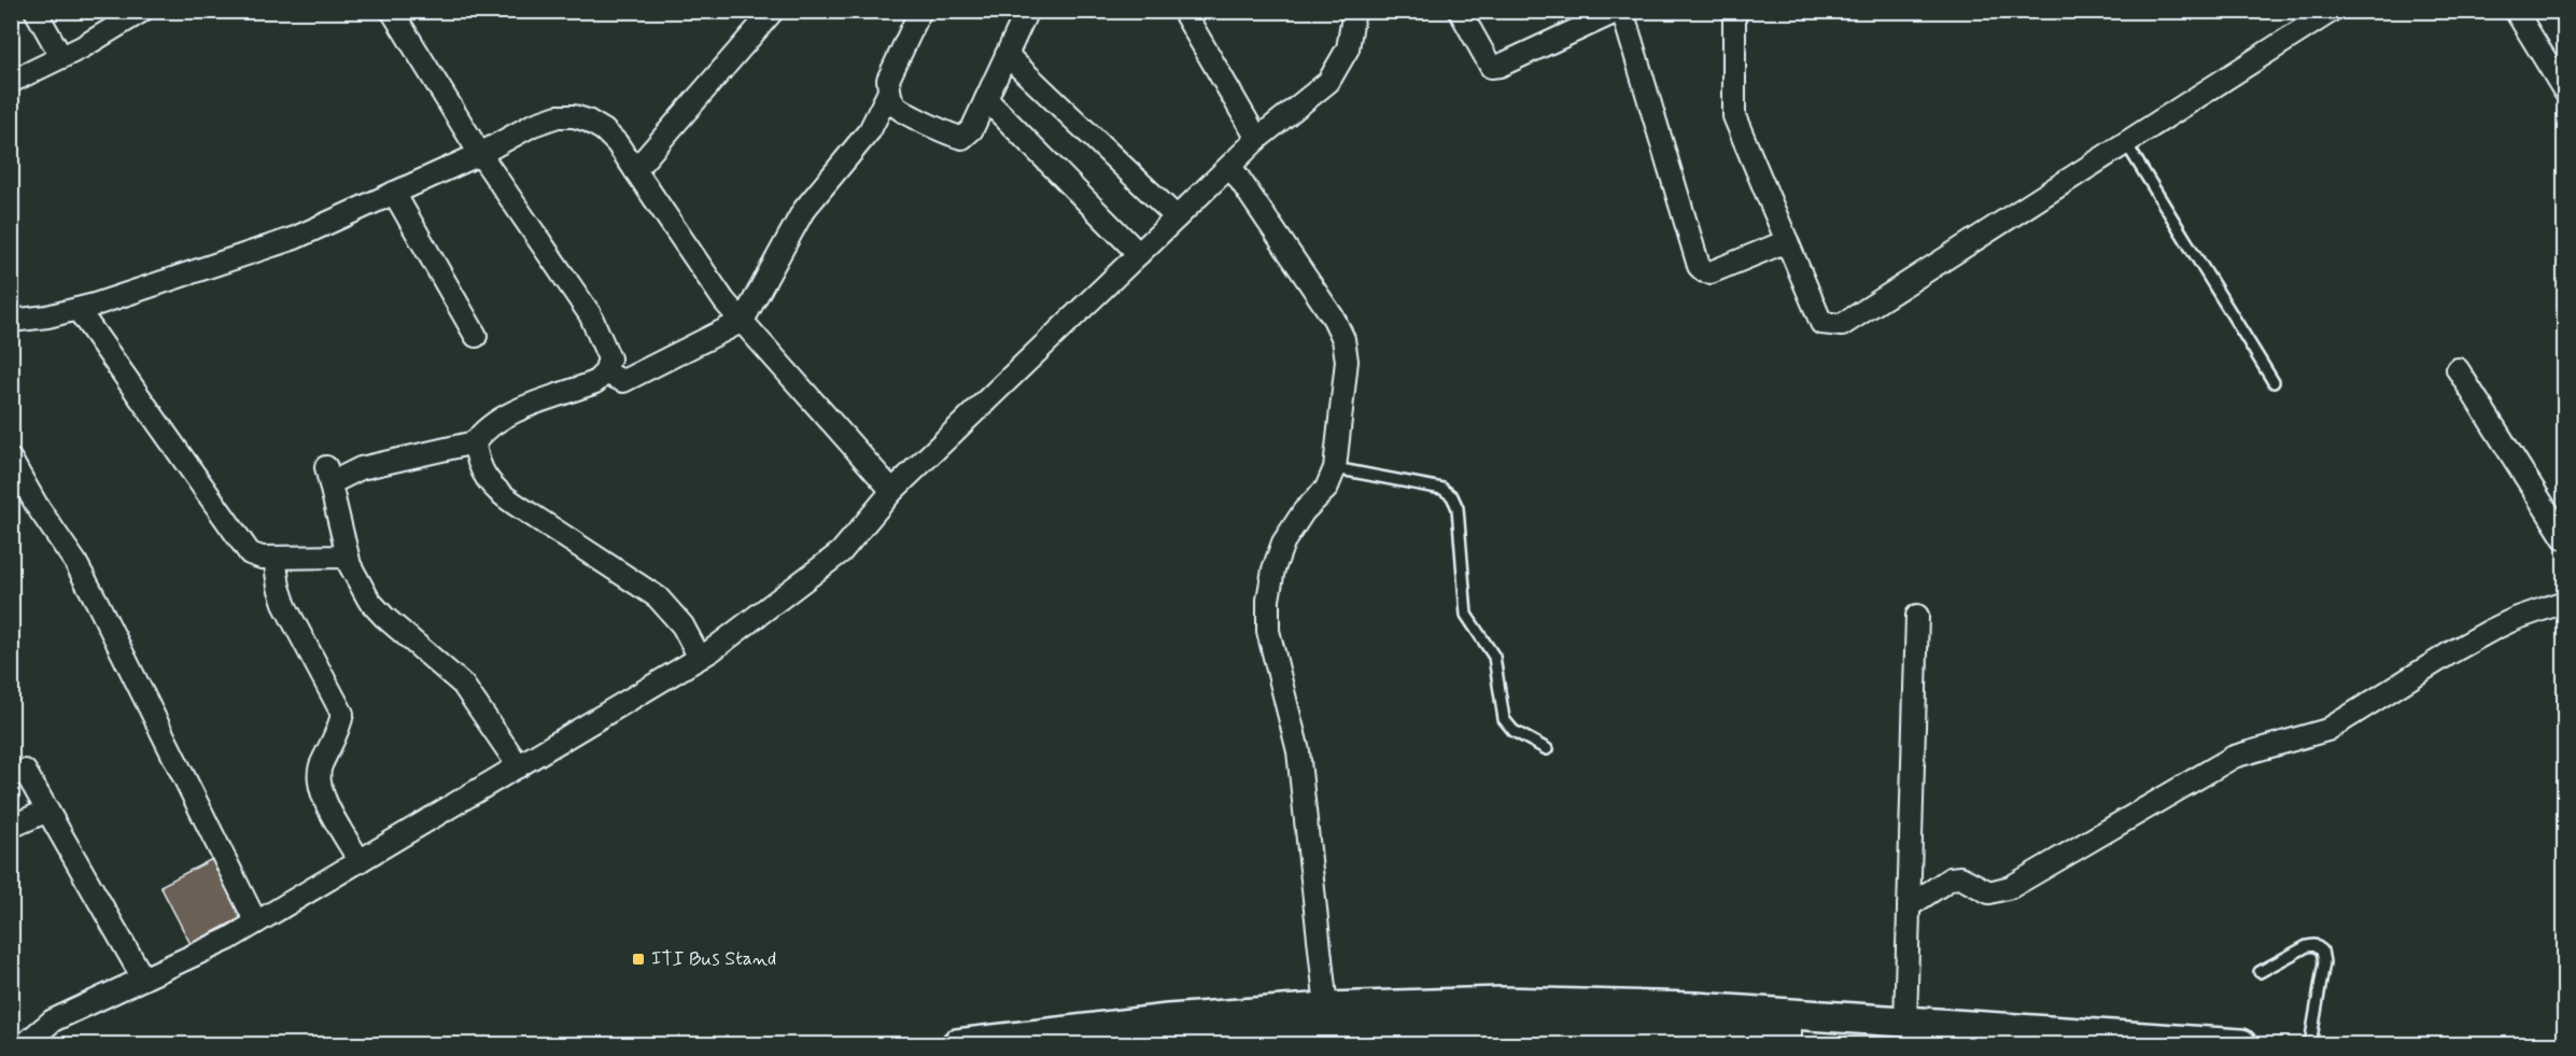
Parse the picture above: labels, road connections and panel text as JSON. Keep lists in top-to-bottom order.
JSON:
{
  "places": {
    "transit": ["ITI Bus Stand"]
  }
}
